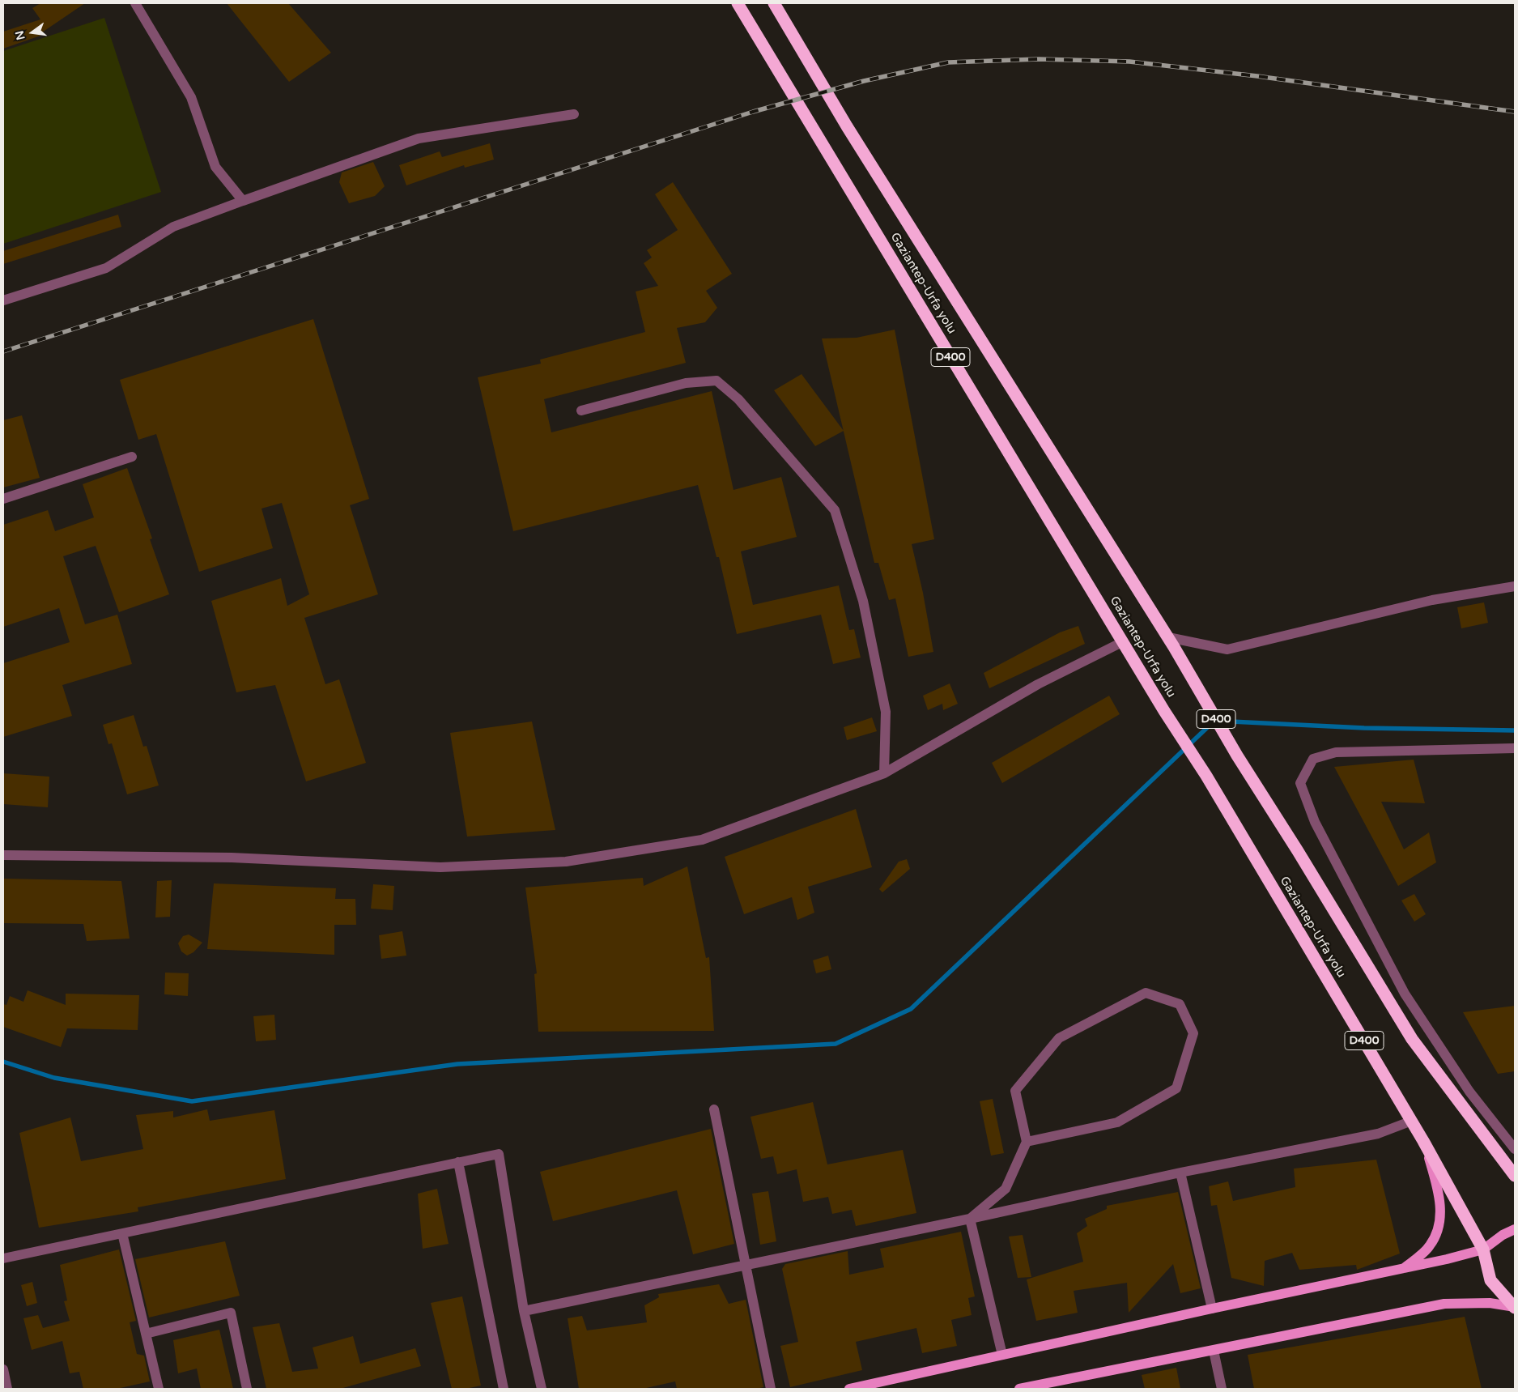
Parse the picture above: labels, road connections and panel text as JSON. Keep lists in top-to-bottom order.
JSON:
{
  "streets": {
    "highway": ["Gaziantep-Urfa yolu", "D400"]
  },
  "north": "left"
}
